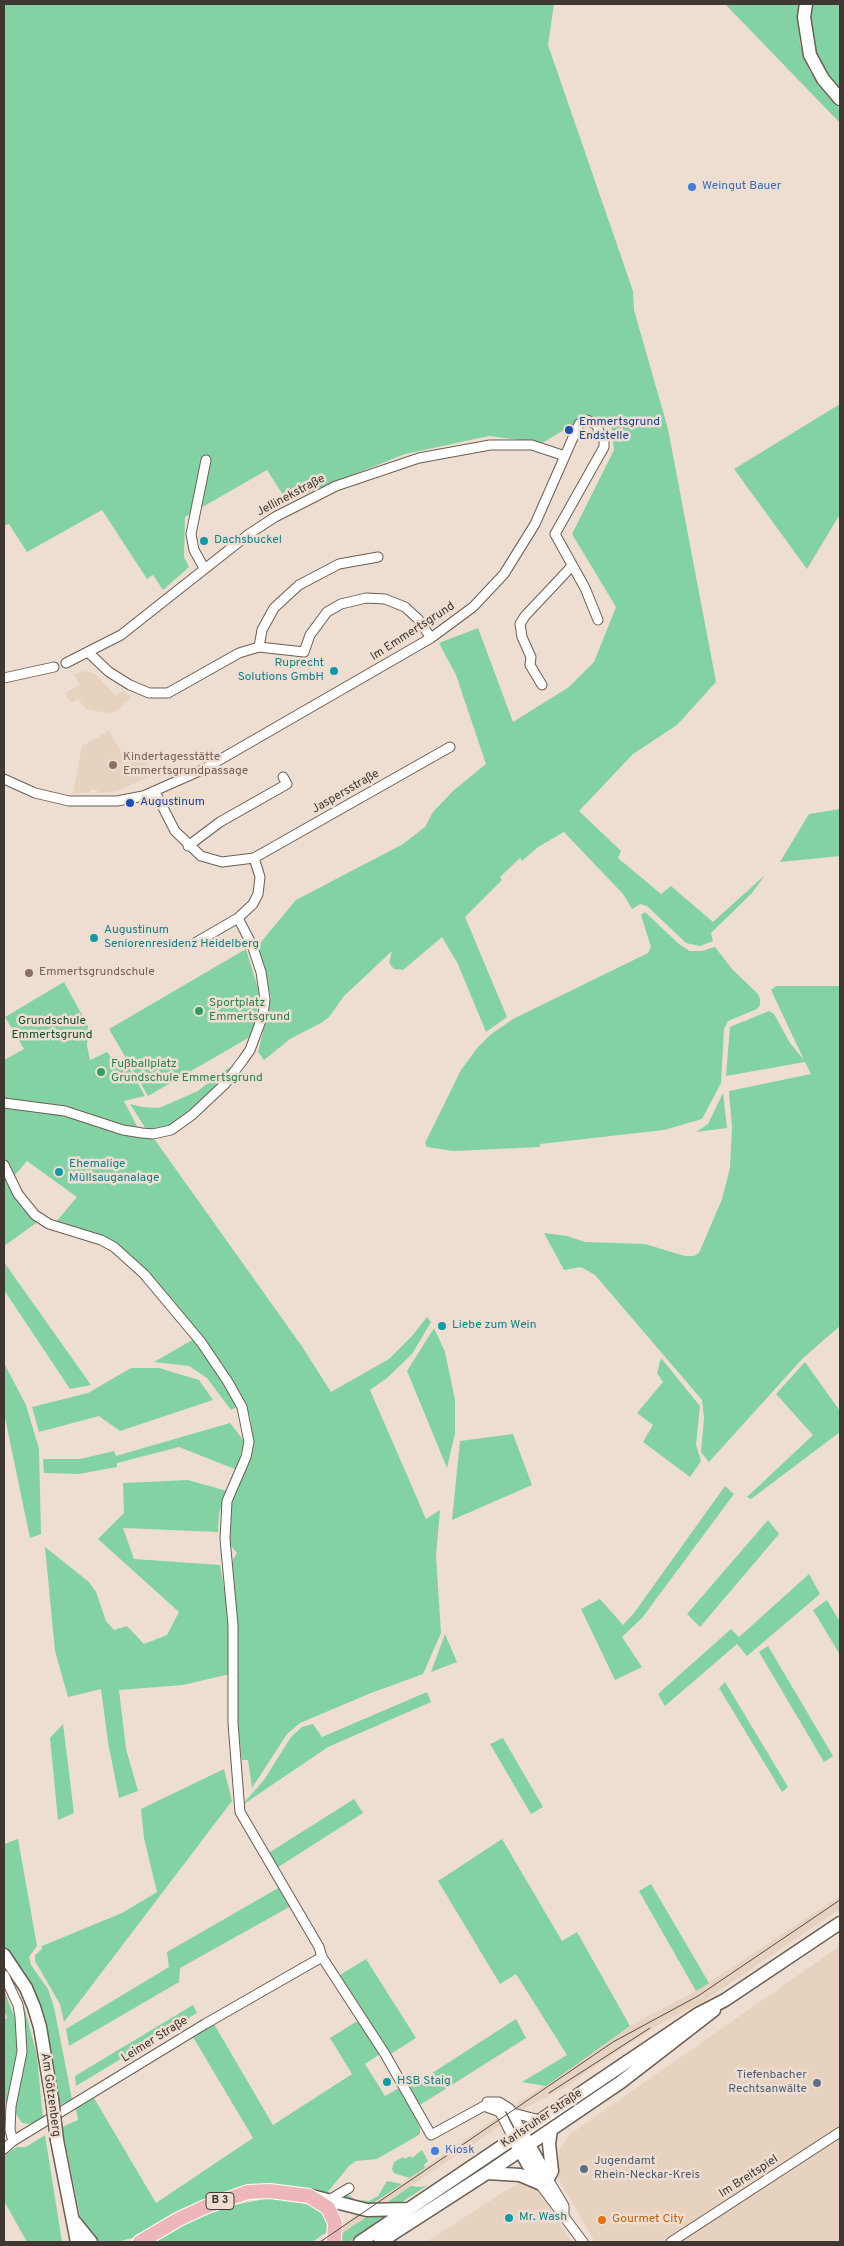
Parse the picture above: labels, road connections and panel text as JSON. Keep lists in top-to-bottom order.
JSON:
{
  "streets": {
    "main road": ["Am Götzenberg", "Karlsruher Straße", "B 3"],
    "street": [
      "Jellinekstraße",
      "Im Emmertsgrund",
      "Jaspersstraße",
      "Leimer Straße",
      "Im Breitspiel"
    ]
  },
  "crossings": [
    ["Jellinekstraße", "Im Emmertsgrund"],
    ["Im Emmertsgrund", "Jaspersstraße"]
  ],
  "parks": ["Grundschule Emmertsgrund"],
  "places": [
    "Weingut Bauer",
    "Emmertsgrund Endstelle",
    "Dachsbuckel",
    "Ruprecht Solutions GmbH",
    "Kindertagesstätte Emmertsgrundpassage",
    "Augustinum",
    "Augustinum Seniorenresidenz Heidelberg",
    "Emmertsgrundschule",
    "Sportplatz Emmertsgrund",
    "Fußballplatz Grundschule Emmertsgrund",
    "Ehemalige Müllsauganalage",
    "Liebe zum Wein",
    "HSB Staig",
    "Tiefenbacher Rechtsanwälte",
    "Kiosk",
    "Jugendamt Rhein-Neckar-Kreis",
    "Mr. Wash",
    "Gourmet City"
  ]
}
